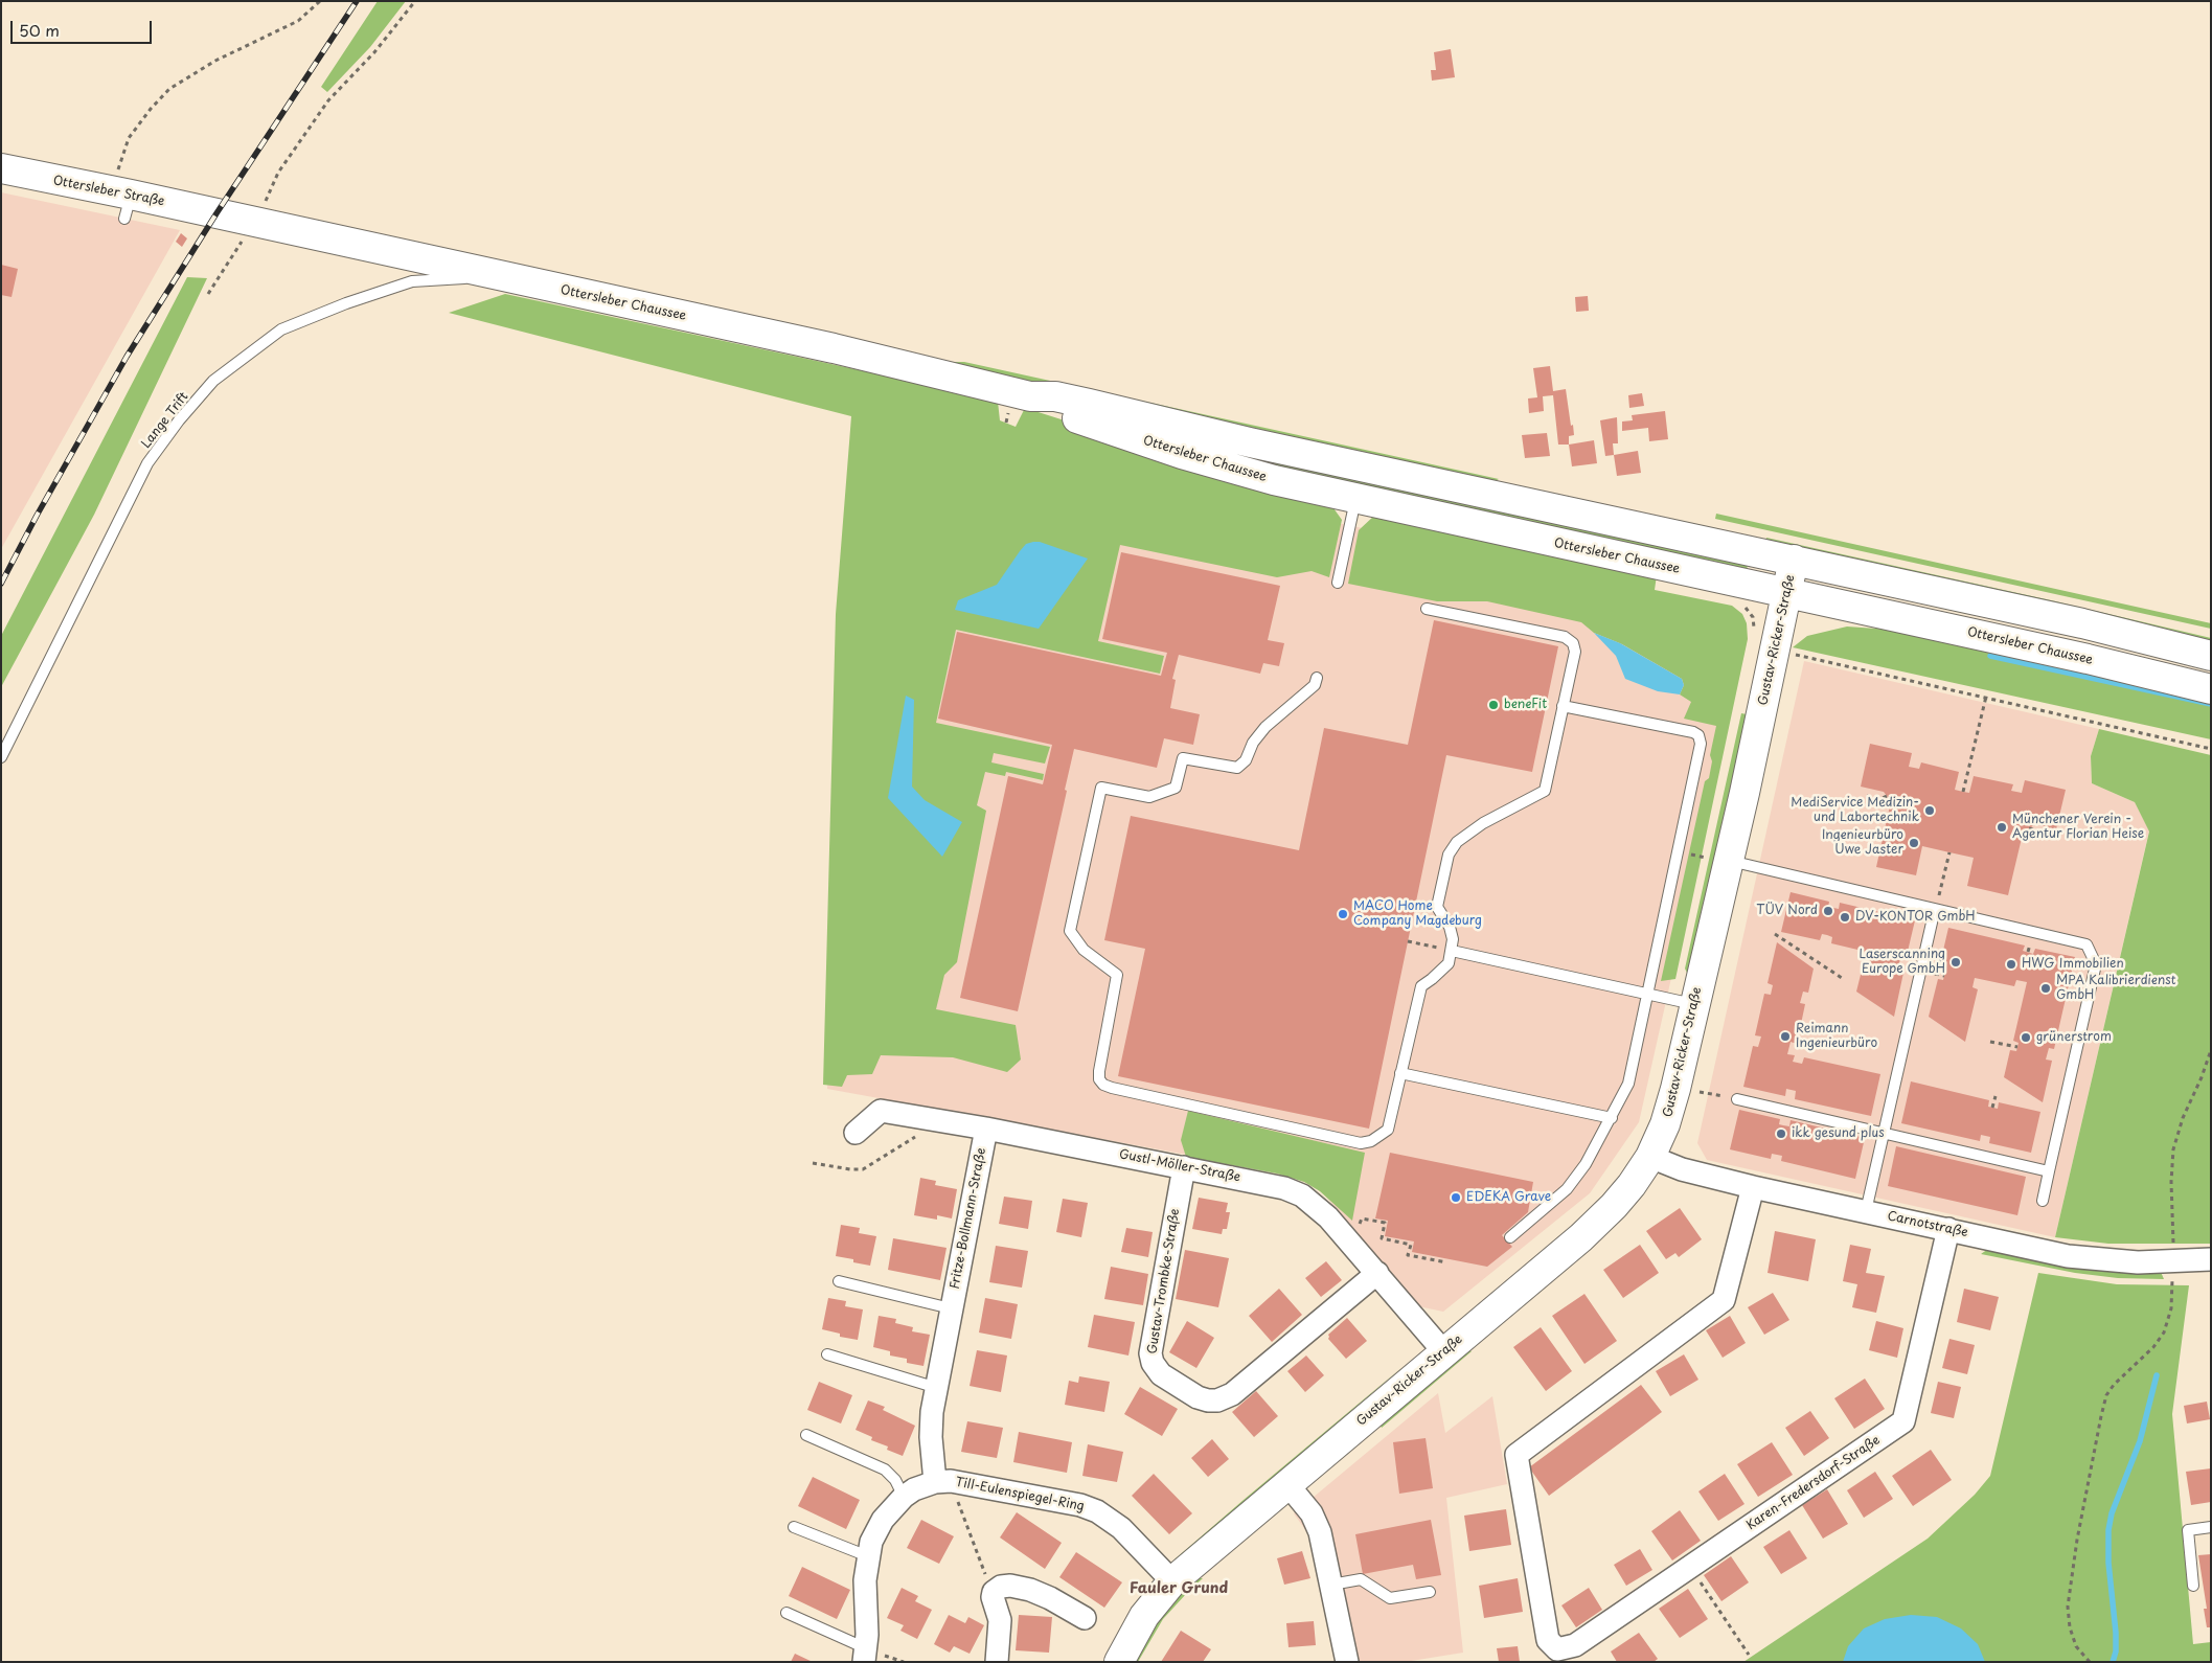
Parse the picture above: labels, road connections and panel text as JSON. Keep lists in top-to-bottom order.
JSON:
{
  "streets": {
    "main road": ["Ottersleber Straße", "Ottersleber Chaussee", "Gustav-Ricker-Straße"],
    "street": [
      "Gustl-Möller-Straße",
      "Fritze-Bollmann-Straße",
      "Carnotstraße",
      "Gustav-Trombke-Straße",
      "Karen-Fredersdorf-Straße",
      "Till-Eulenspiegel-Ring"
    ],
    "lane": ["Lange Trift"]
  },
  "crossings": [
    ["Ottersleber Straße", "Ottersleber Chaussee"],
    ["Ottersleber Chaussee", "Lange Trift"],
    ["Ottersleber Chaussee", "Gustav-Ricker-Straße"],
    ["Gustav-Ricker-Straße", "Gustl-Möller-Straße"],
    ["Gustav-Ricker-Straße", "Carnotstraße"],
    ["Gustav-Ricker-Straße", "Till-Eulenspiegel-Ring"],
    ["Gustl-Möller-Straße", "Fritze-Bollmann-Straße"],
    ["Gustl-Möller-Straße", "Gustav-Trombke-Straße"],
    ["Fritze-Bollmann-Straße", "Till-Eulenspiegel-Ring"],
    ["Carnotstraße", "Karen-Fredersdorf-Straße"]
  ],
  "districts": ["Fauler Grund"],
  "places": [
    "beneFit",
    "MediService Medizin- und Labortechnik",
    "Münchener Verein - Agentur Florian Heise",
    "Ingenieurbüro Uwe Jaster",
    "TÜV Nord",
    "MACO Home Company Magdeburg",
    "DV-KONTOR GmbH",
    "Laserscanning Europe GmbH",
    "HWG Immobilien",
    "MPA Kalibrierdienst GmbH",
    "Reimann Ingenieurbüro",
    "grünerstrom",
    "ikk gesund plus",
    "EDEKA Grave"
  ],
  "scale_bar": "50 m"
}
